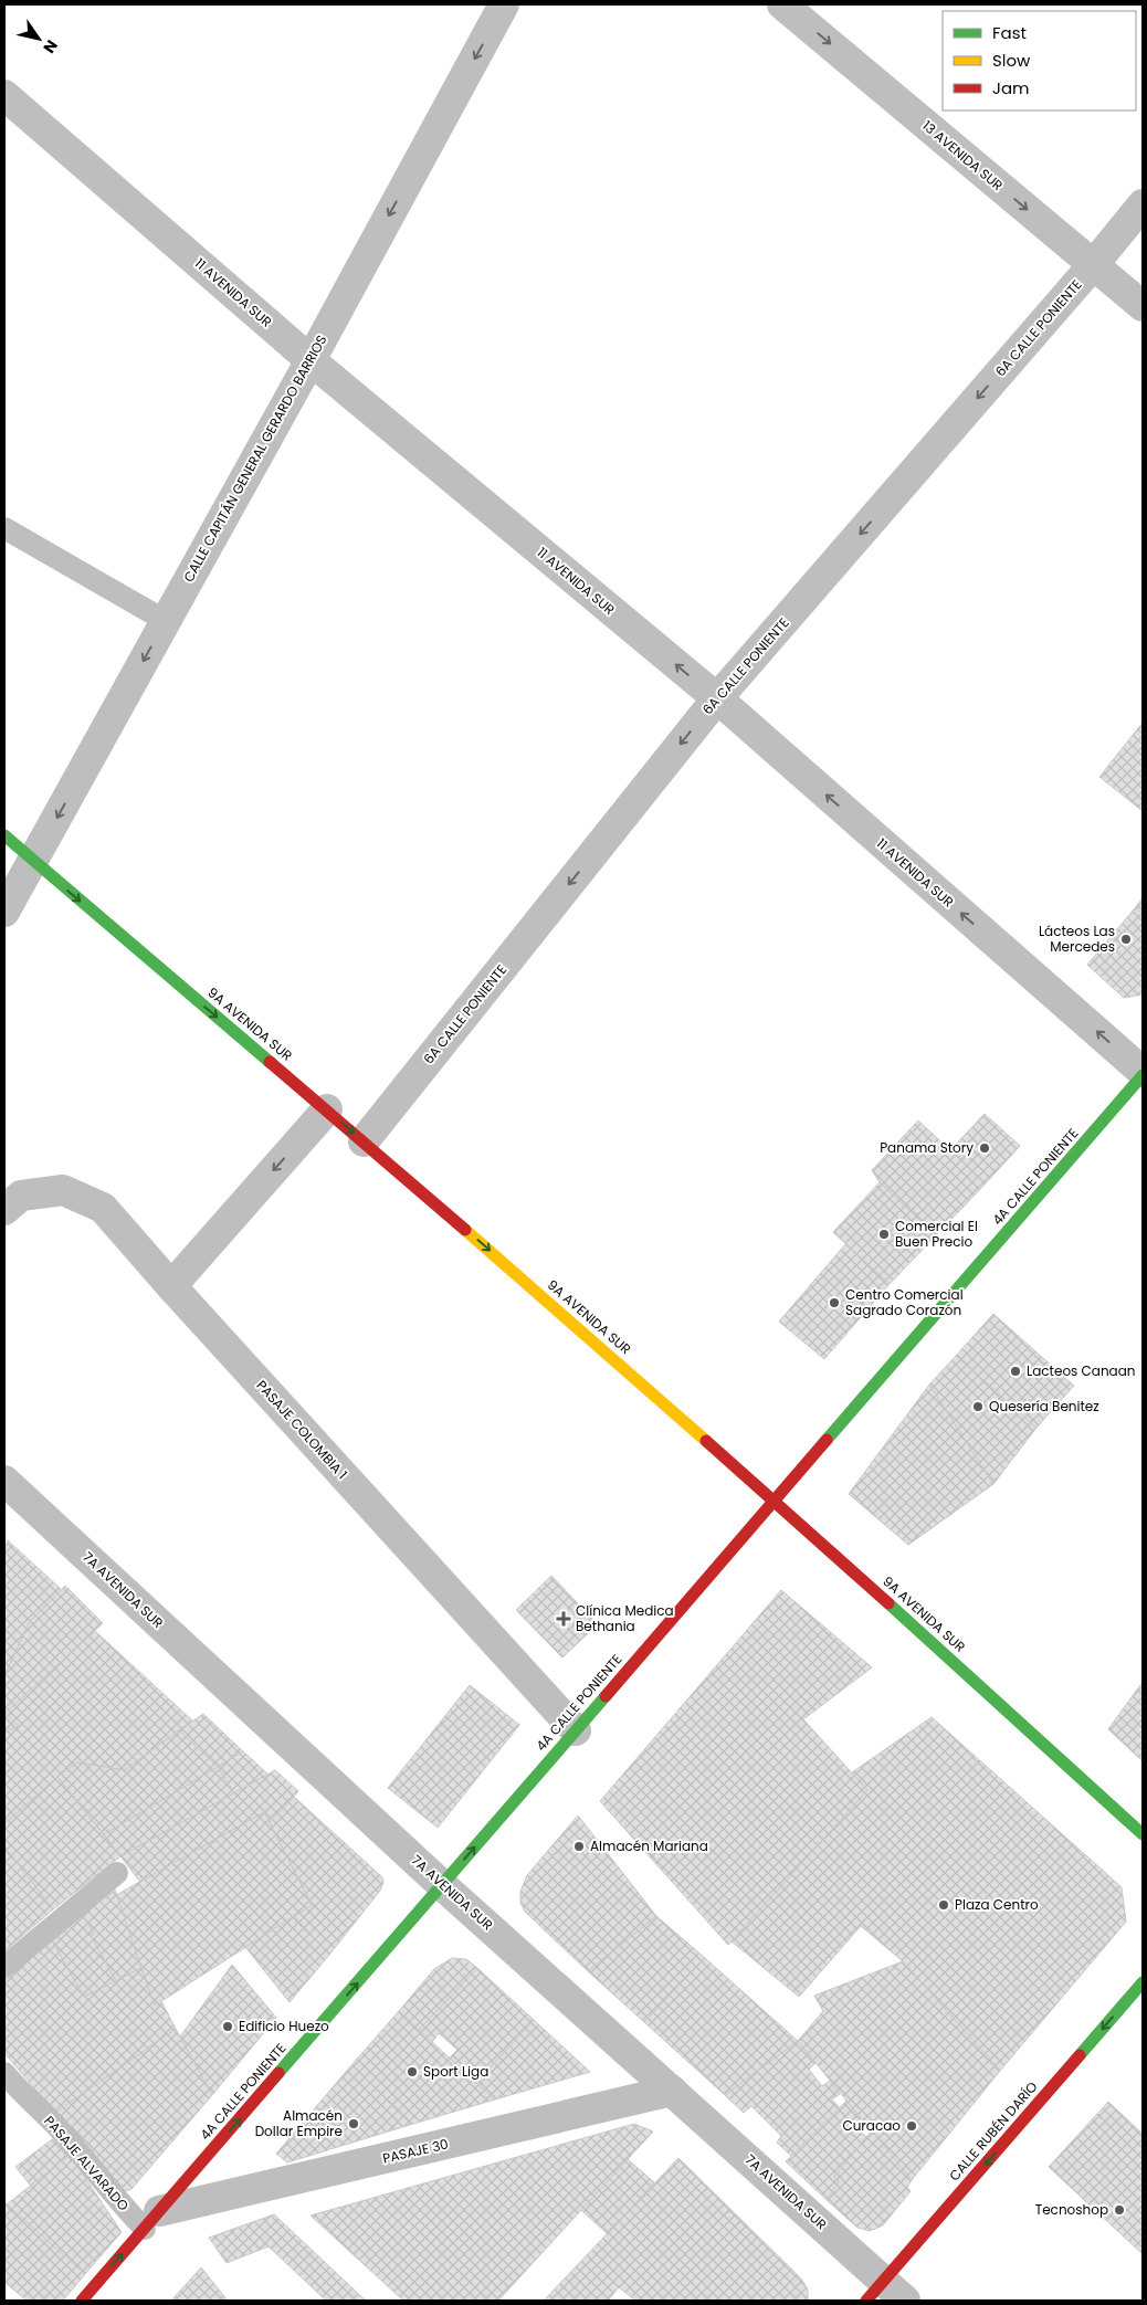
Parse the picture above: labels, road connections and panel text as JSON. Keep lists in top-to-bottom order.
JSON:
{
  "streets": {
    "street": [
      "13 AVENIDA SUR",
      "11 AVENIDA SUR",
      "6A CALLE PONIENTE",
      "CALLE CAPITÁN GENERAL GERARDO BARRIOS",
      "9A AVENIDA SUR",
      "4A CALLE PONIENTE",
      "PASAJE COLOMBIA 1",
      "7A AVENIDA SUR",
      "CALLE RUBÉN DARÍO",
      "PASAJE 30"
    ],
    "lane": ["PASAJE ALVARADO"]
  },
  "crossings": [
    ["13 AVENIDA SUR", "6A CALLE PONIENTE"],
    ["11 AVENIDA SUR", "6A CALLE PONIENTE"],
    ["11 AVENIDA SUR", "CALLE CAPITÁN GENERAL GERARDO BARRIOS"],
    ["11 AVENIDA SUR", "4A CALLE PONIENTE"],
    ["6A CALLE PONIENTE", "9A AVENIDA SUR"],
    ["CALLE CAPITÁN GENERAL GERARDO BARRIOS", "9A AVENIDA SUR"],
    ["9A AVENIDA SUR", "4A CALLE PONIENTE"],
    ["4A CALLE PONIENTE", "PASAJE COLOMBIA 1"],
    ["4A CALLE PONIENTE", "7A AVENIDA SUR"],
    ["4A CALLE PONIENTE", "PASAJE 30"],
    ["4A CALLE PONIENTE", "PASAJE ALVARADO"],
    ["7A AVENIDA SUR", "CALLE RUBÉN DARÍO"],
    ["7A AVENIDA SUR", "PASAJE 30"],
    ["PASAJE 30", "PASAJE ALVARADO"]
  ],
  "one_way": [
    "13 AVENIDA SUR",
    "11 AVENIDA SUR",
    "6A CALLE PONIENTE",
    "CALLE CAPITÁN GENERAL GERARDO BARRIOS",
    "9A AVENIDA SUR",
    "4A CALLE PONIENTE",
    "CALLE RUBÉN DARÍO"
  ],
  "places": {
    "other": [
      "Lácteos Las Mercedes",
      "Panama Story",
      "Comercial El Buen Precio",
      "Centro Comercial Sagrado Corazón",
      "Lacteos Canaan",
      "Quesería Benitez",
      "Almacén Mariana",
      "Plaza Centro",
      "Edificio Huezo",
      "Sport Liga",
      "Almacén Dollar Empire",
      "Curacao",
      "Tecnoshop"
    ],
    "health": ["Clínica Medica Bethania"]
  },
  "legend": ["Fast", "Slow", "Jam"],
  "north": "bottom right"
}
